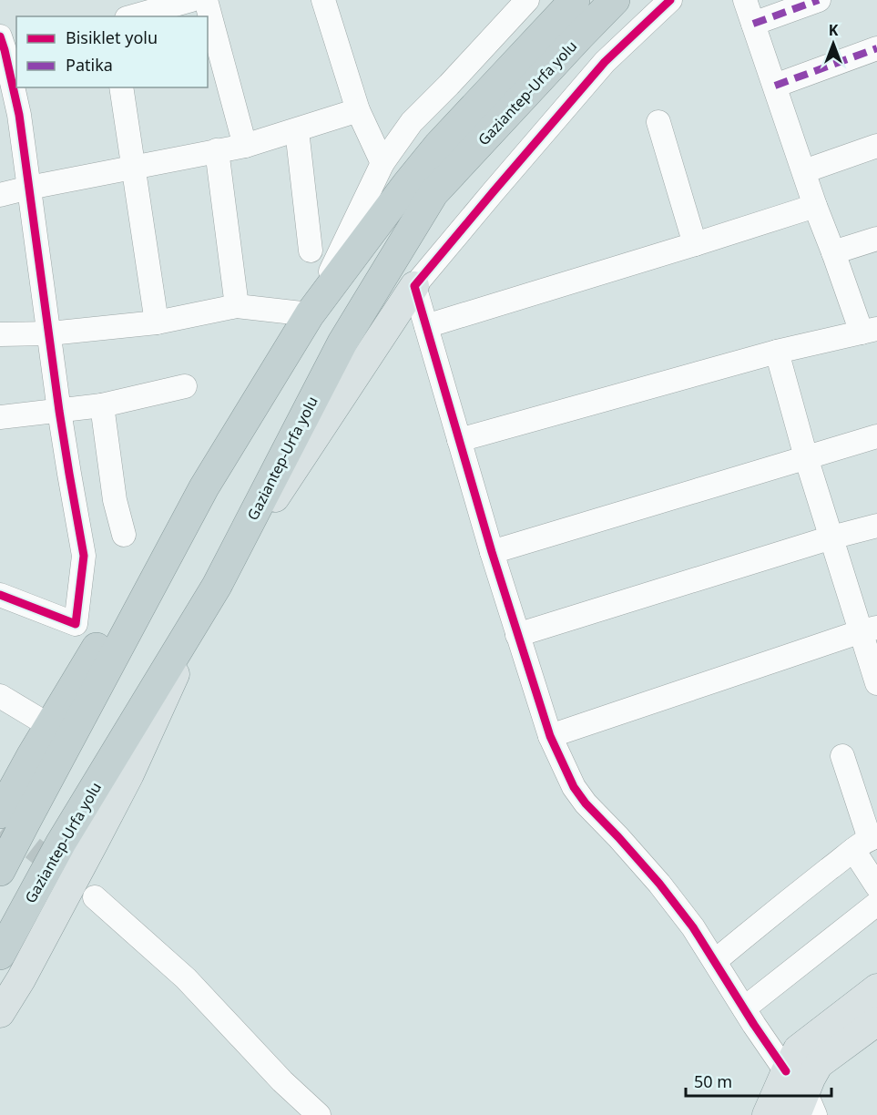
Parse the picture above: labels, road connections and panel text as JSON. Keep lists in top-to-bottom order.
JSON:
{
  "streets": {
    "highway": ["Gaziantep-Urfa yolu"]
  },
  "legend": ["Bisiklet yolu", "Patika"],
  "scale_bar": "50 m",
  "north": "top"
}
